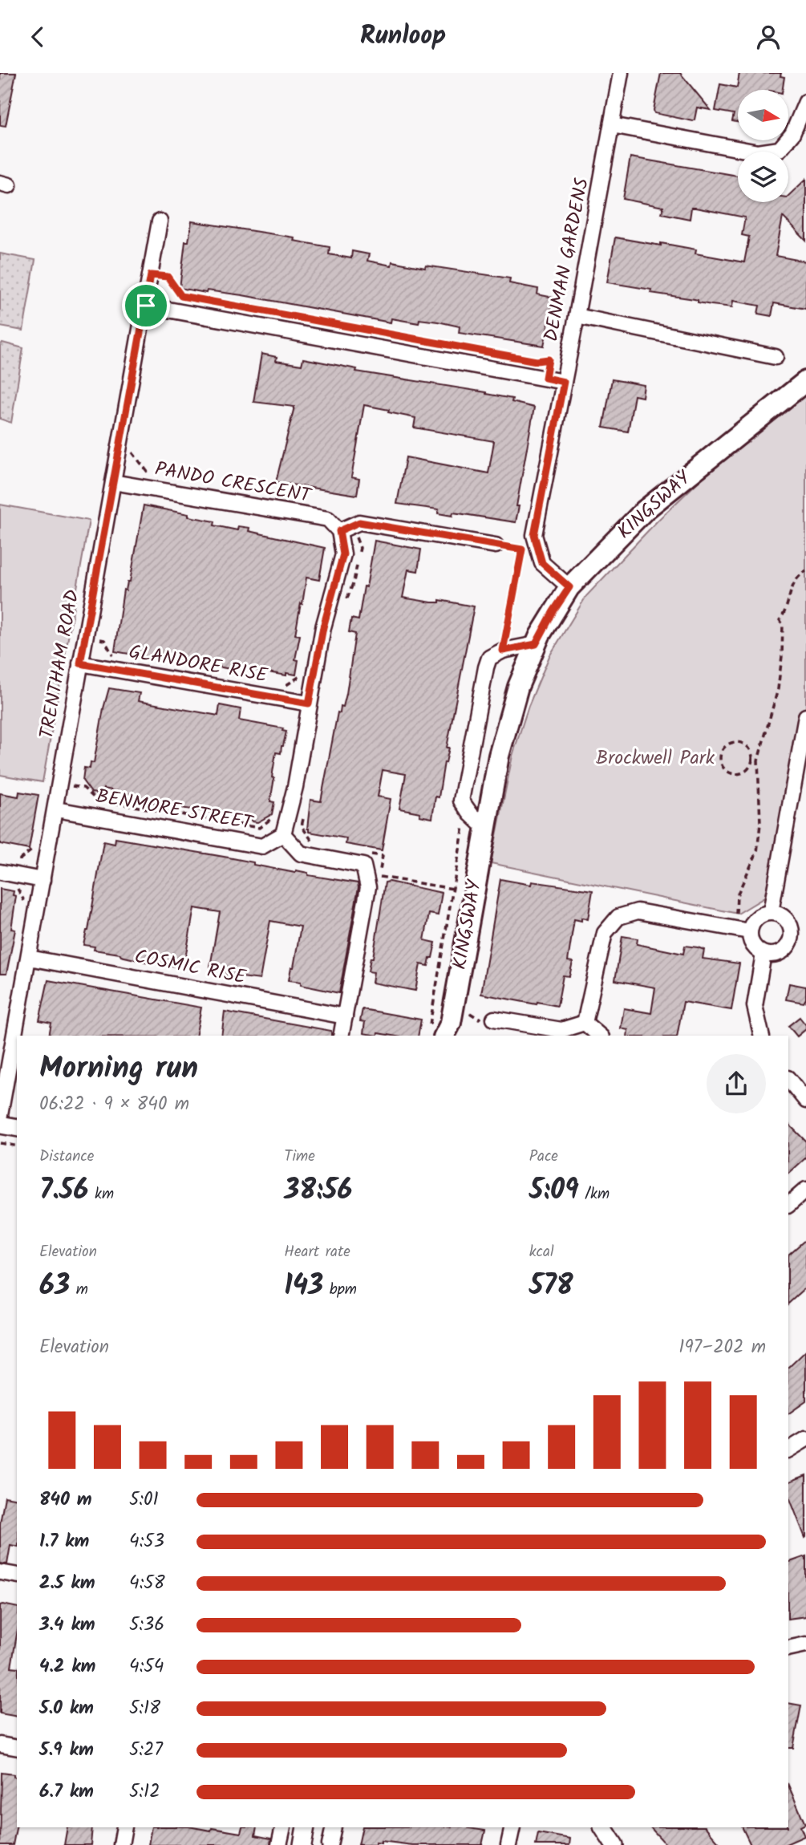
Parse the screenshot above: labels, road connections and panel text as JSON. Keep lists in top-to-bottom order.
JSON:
{
  "streets": {
    "main road": ["KINGSWAY"],
    "street": [
      "DENMAN GARDENS",
      "PANDO CRESCENT",
      "TRENTHAM ROAD",
      "GLANDORE RISE",
      "BENMORE STREET",
      "COSMIC RISE"
    ]
  },
  "crossings": [
    ["DENMAN GARDENS", "KINGSWAY"],
    ["PANDO CRESCENT", "TRENTHAM ROAD"],
    ["TRENTHAM ROAD", "GLANDORE RISE"],
    ["TRENTHAM ROAD", "BENMORE STREET"],
    ["TRENTHAM ROAD", "COSMIC RISE"]
  ],
  "parks": ["Brockwell Park"],
  "north": "right",
  "page": {
    "header": "Runloop",
    "heading": ["Morning run", "06:22 · 9 × 840 m"],
    "stats": [
      ["Distance", "7.56 km"],
      ["Time", "38:56"],
      ["Pace", "5:09 /km"],
      ["Elevation", "63 m"],
      ["Heart rate", "143 bpm"],
      ["kcal", "578"]
    ],
    "chart": ["Elevation", "197–202 m"],
    "list": [
      {
        "name": "840 m",
        "note": "5:01"
      },
      {
        "name": "1.7 km",
        "note": "4:53"
      },
      {
        "name": "2.5 km",
        "note": "4:58"
      },
      {
        "name": "3.4 km",
        "note": "5:36"
      },
      {
        "name": "4.2 km",
        "note": "4:54"
      },
      {
        "name": "5.0 km",
        "note": "5:18"
      },
      {
        "name": "5.9 km",
        "note": "5:27"
      },
      {
        "name": "6.7 km",
        "note": "5:12"
      }
    ]
  }
}
